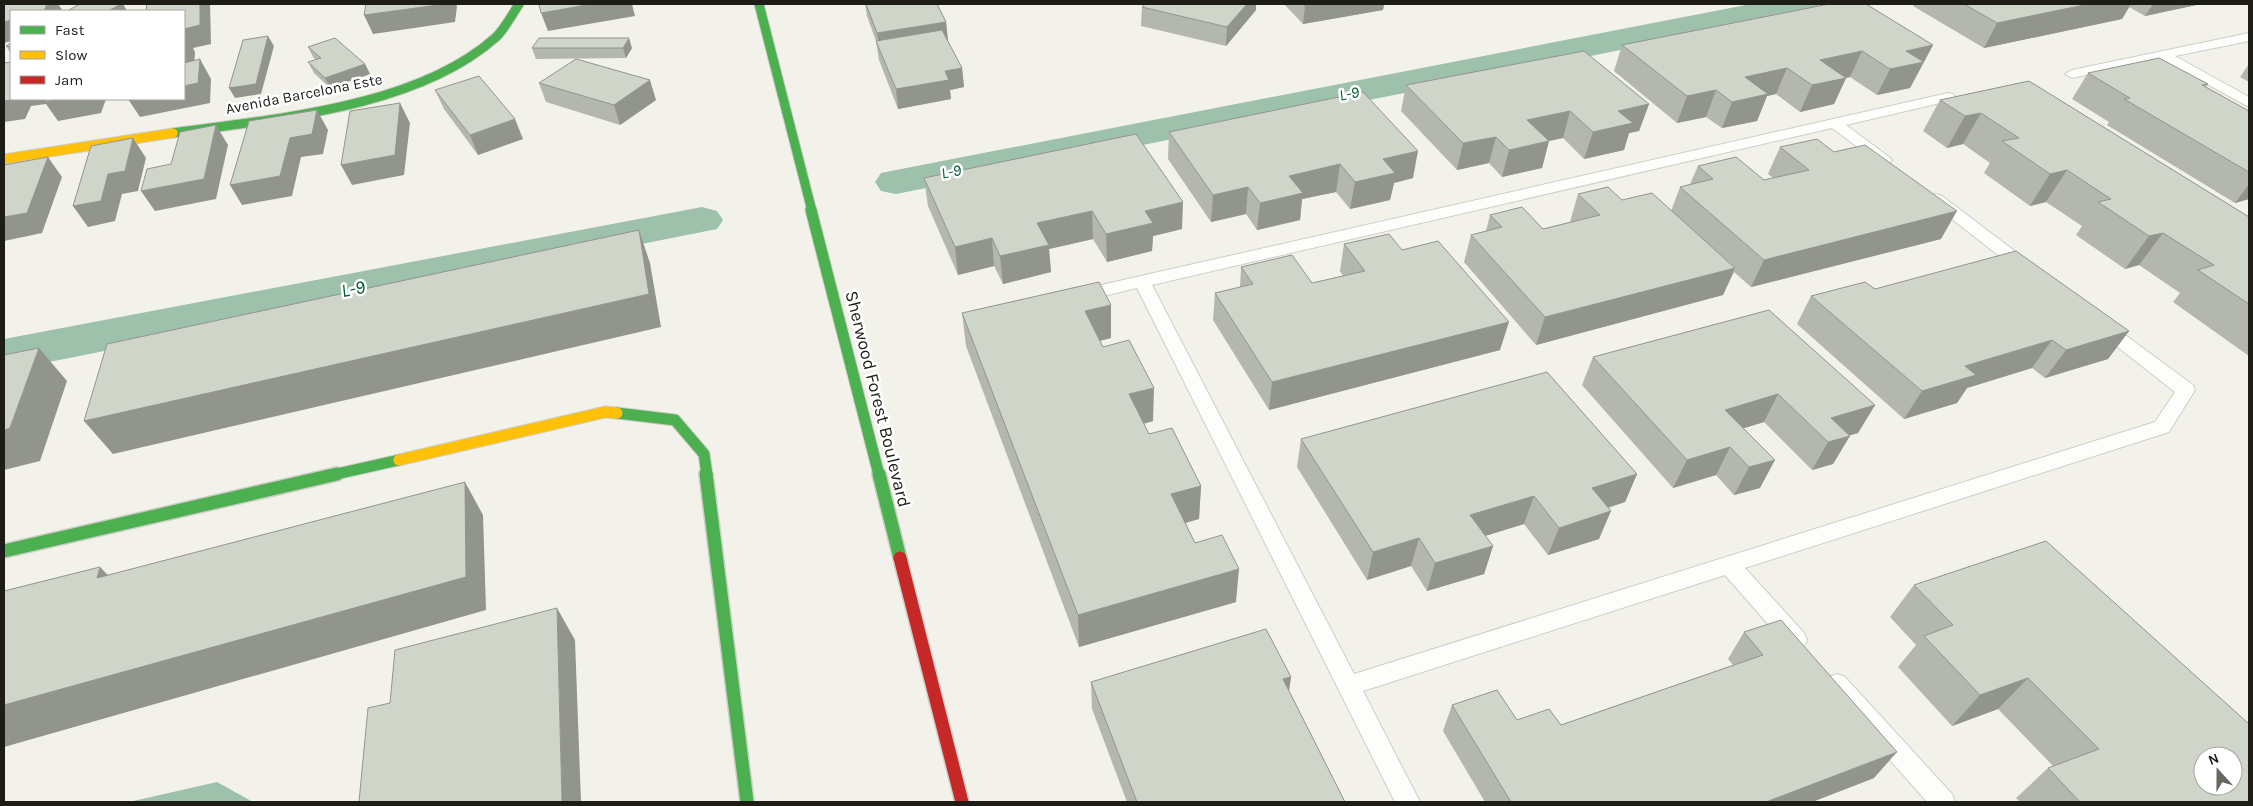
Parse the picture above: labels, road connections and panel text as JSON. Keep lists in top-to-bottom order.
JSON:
{
  "streets": {
    "street": ["Avenida Barcelona Este", "Sherwood Forest Boulevard"]
  },
  "water": ["L-9"],
  "legend": ["Fast", "Slow", "Jam"],
  "north": "top"
}
